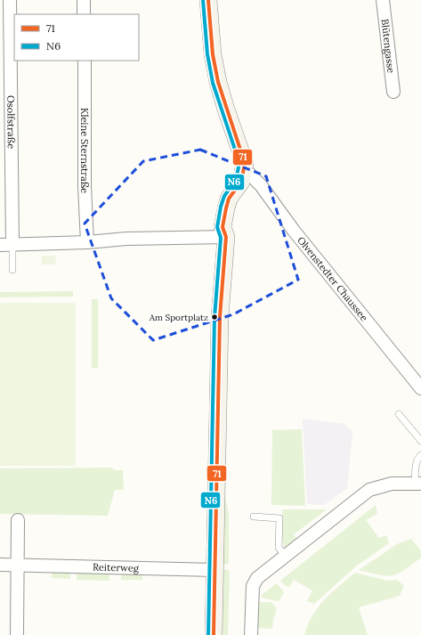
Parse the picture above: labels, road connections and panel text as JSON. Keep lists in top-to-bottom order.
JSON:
{
  "streets": {
    "street": [
      "Blütengasse",
      "Osolfstraße",
      "Kleine Sternstraße",
      "Olvenstedter Chaussee",
      "Reiterweg"
    ]
  },
  "places": ["Am Sportplatz"],
  "lines": ["transit line 71", "transit line N6"],
  "legend": ["71", "N6"]
}
